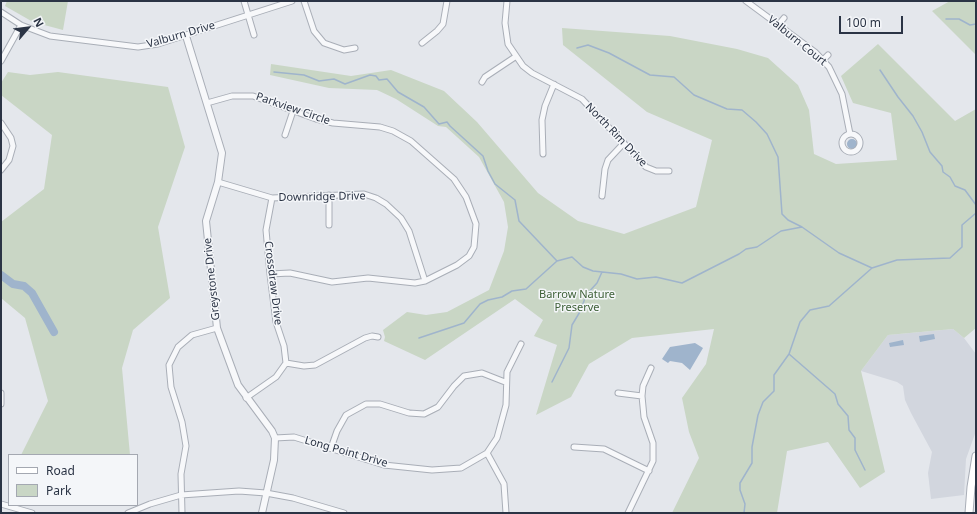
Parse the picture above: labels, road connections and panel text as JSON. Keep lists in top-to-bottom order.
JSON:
{
  "streets": {
    "street": [
      "Valburn Drive",
      "Valburn Court",
      "Parkview Circle",
      "North Rim Drive",
      "Downridge Drive",
      "Greystone Drive",
      "Crossdraw Drive",
      "Long Point Drive"
    ]
  },
  "crossings": [
    ["Valburn Drive", "Greystone Drive"],
    ["Parkview Circle", "Downridge Drive"],
    ["Parkview Circle", "Greystone Drive"],
    ["Parkview Circle", "Crossdraw Drive"],
    ["Downridge Drive", "Greystone Drive"],
    ["Downridge Drive", "Crossdraw Drive"],
    ["Greystone Drive", "Long Point Drive"]
  ],
  "parks": ["Barrow Nature Preserve"],
  "legend": ["Road", "Park"],
  "scale_bar": "100 m",
  "north": "top right"
}
